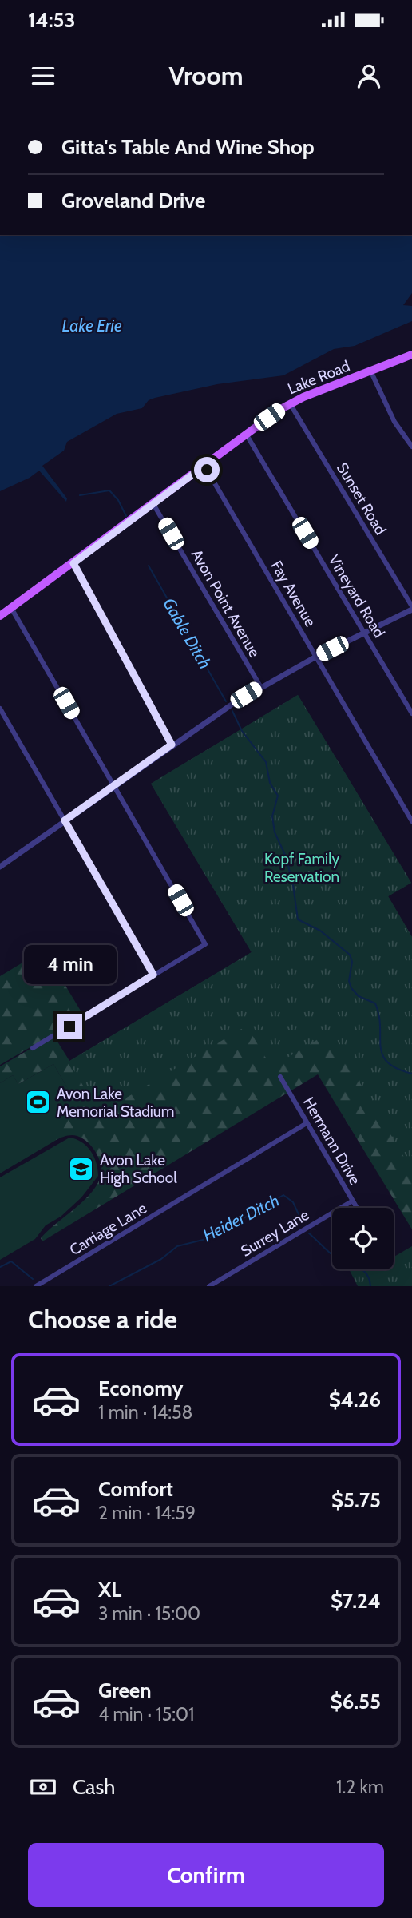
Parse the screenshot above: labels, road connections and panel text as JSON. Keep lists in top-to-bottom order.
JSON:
{
  "streets": {
    "main road": ["Lake Road"],
    "street": [
      "Sunset Road",
      "Fay Avenue",
      "Vineyard Road",
      "Avon Point Avenue",
      "Hermann Drive",
      "Carriage Lane",
      "Surrey Lane"
    ]
  },
  "crossings": [
    ["Lake Road", "Sunset Road"],
    ["Lake Road", "Fay Avenue"],
    ["Lake Road", "Vineyard Road"],
    ["Lake Road", "Avon Point Avenue"],
    ["Hermann Drive", "Carriage Lane"],
    ["Hermann Drive", "Surrey Lane"]
  ],
  "water": ["Lake Erie", "Gable Ditch", "Heider Ditch"],
  "parks": ["Kopf Family Reservation"],
  "places": {
    "sports": ["Avon Lake Memorial Stadium"],
    "school or university": ["Avon Lake High School"]
  },
  "page": {
    "status": "14:53",
    "header": "Vroom",
    "banner": ["Gitta's Table And Wine Shop", "Groveland Drive"],
    "bubble": "4 min",
    "heading": "Choose a ride",
    "list": [
      {
        "name": "Economy",
        "note": "1 min · 14:58",
        "value": "$4.26"
      },
      {
        "name": "Comfort",
        "note": "2 min · 14:59",
        "value": "$5.75"
      },
      {
        "name": "XL",
        "note": "3 min · 15:00",
        "value": "$7.24"
      },
      {
        "name": "Green",
        "note": "4 min · 15:01",
        "value": "$6.55"
      }
    ],
    "pay": ["Cash", "1.2 km"],
    "buttons": "Confirm"
  }
}
